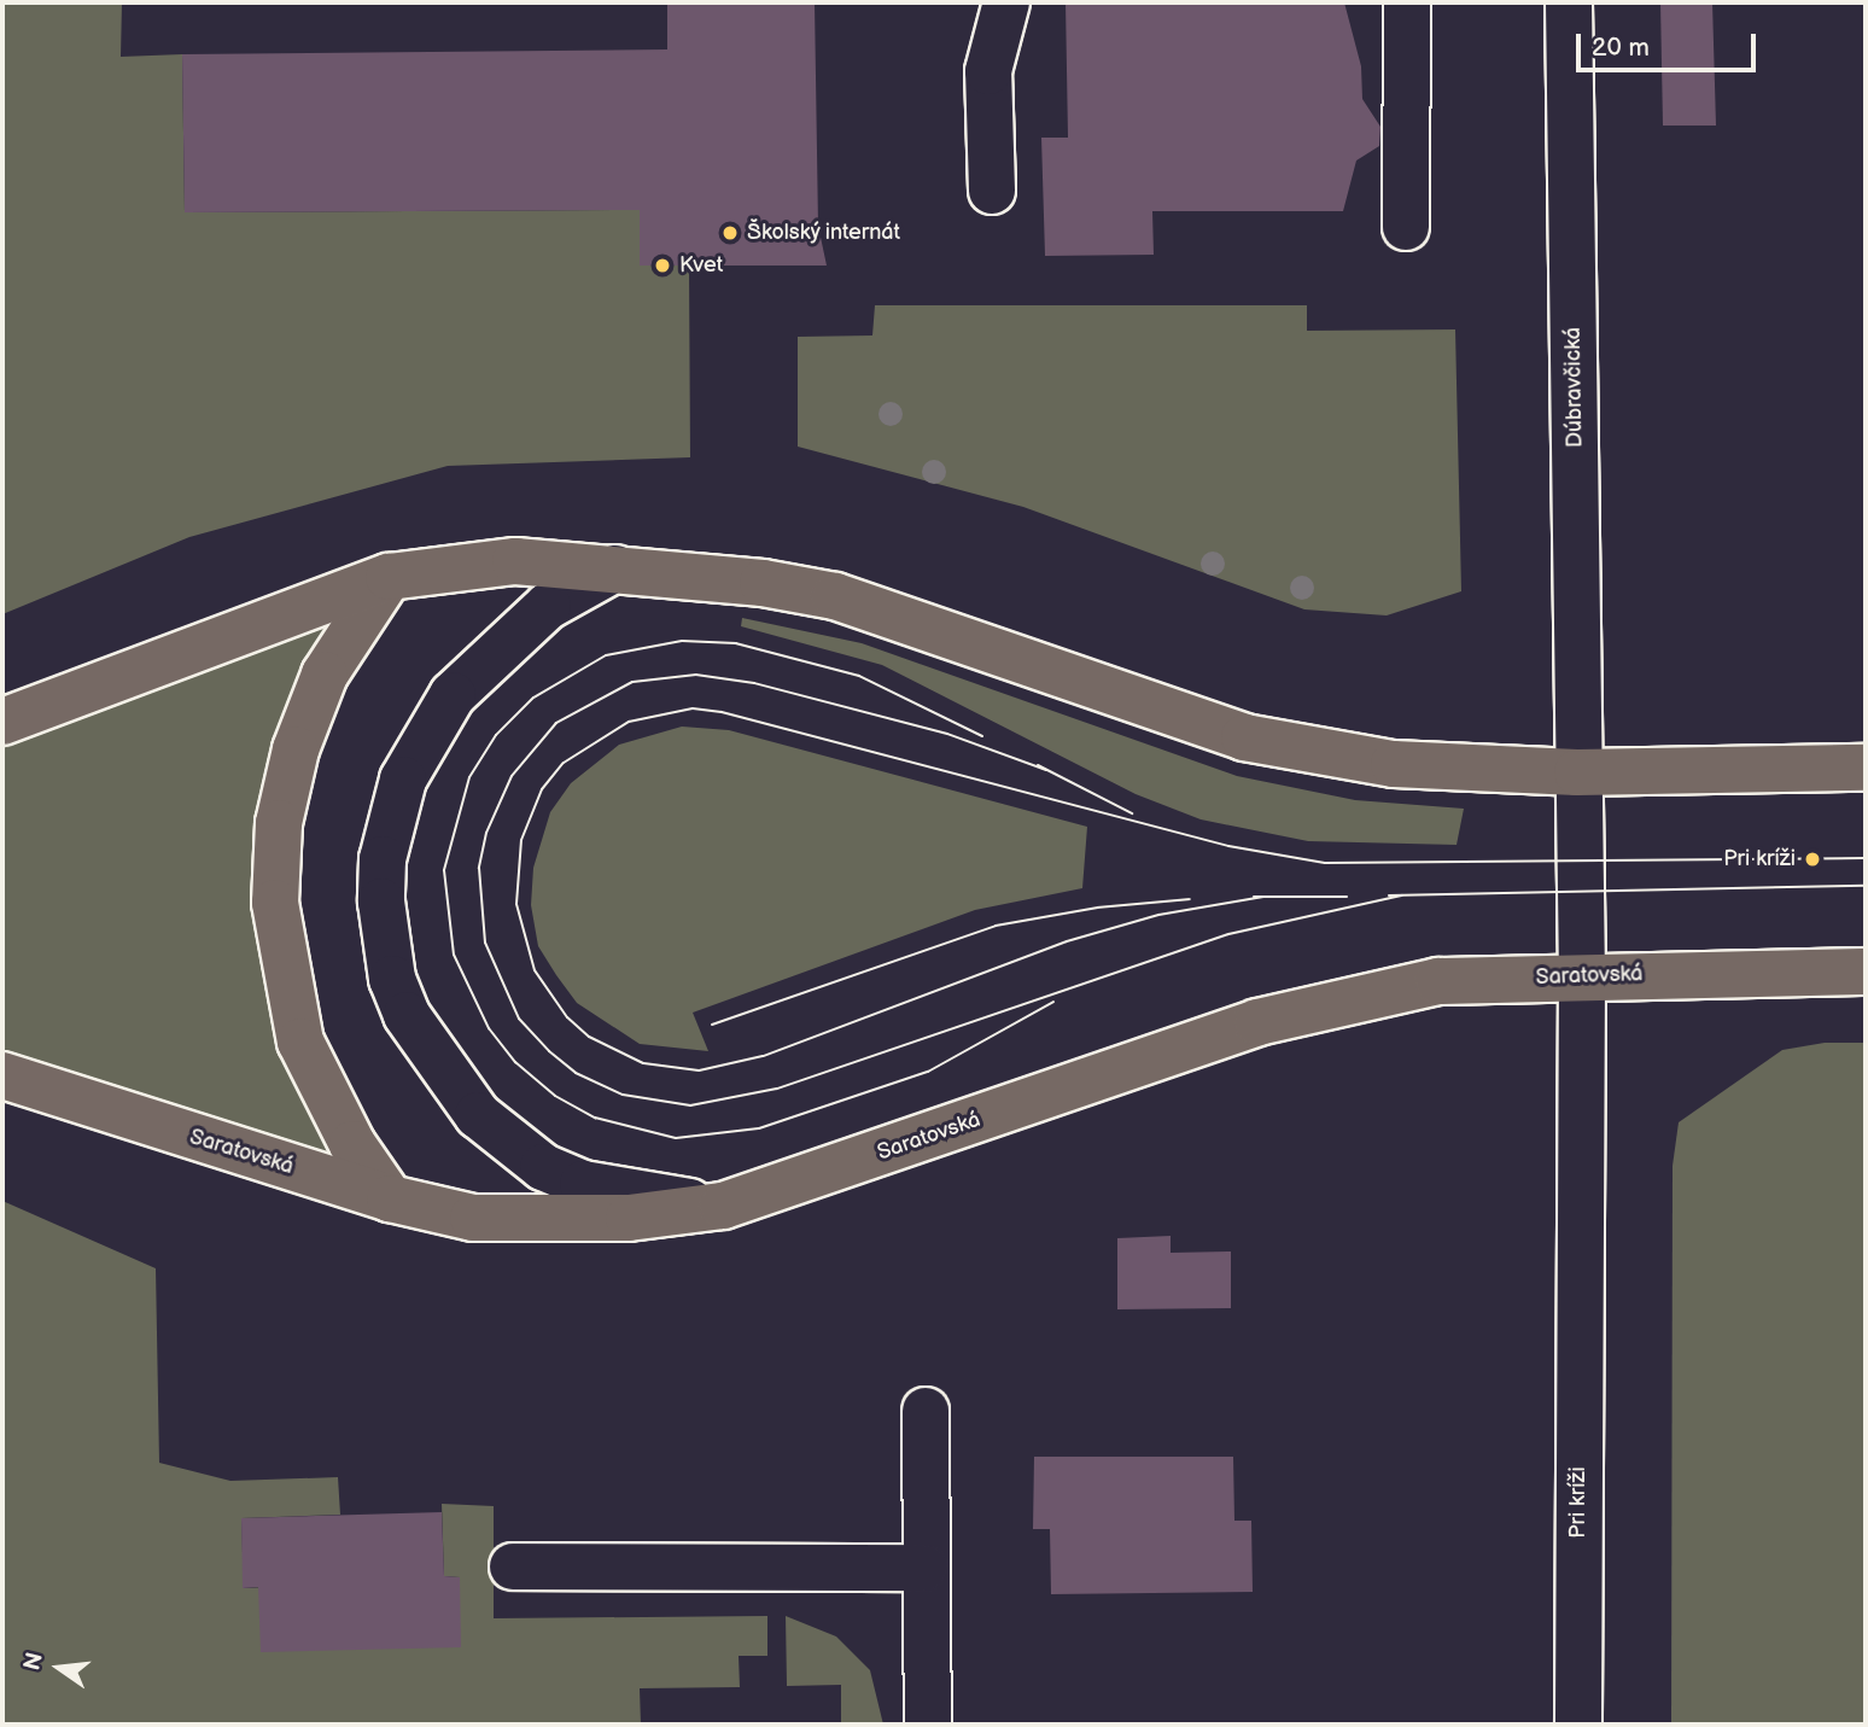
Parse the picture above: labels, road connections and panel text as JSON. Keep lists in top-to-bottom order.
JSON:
{
  "streets": {
    "main road": ["Saratovská"],
    "street": ["Dúbravčická", "Pri kríži"]
  },
  "crossings": [
    ["Dúbravčická", "Saratovská"],
    ["Dúbravčická", "Pri kríži"],
    ["Saratovská", "Pri kríži"]
  ],
  "places": ["Školský internát", "Kvet", "Pri kríži"],
  "scale_bar": "20 m",
  "north": "left"
}
